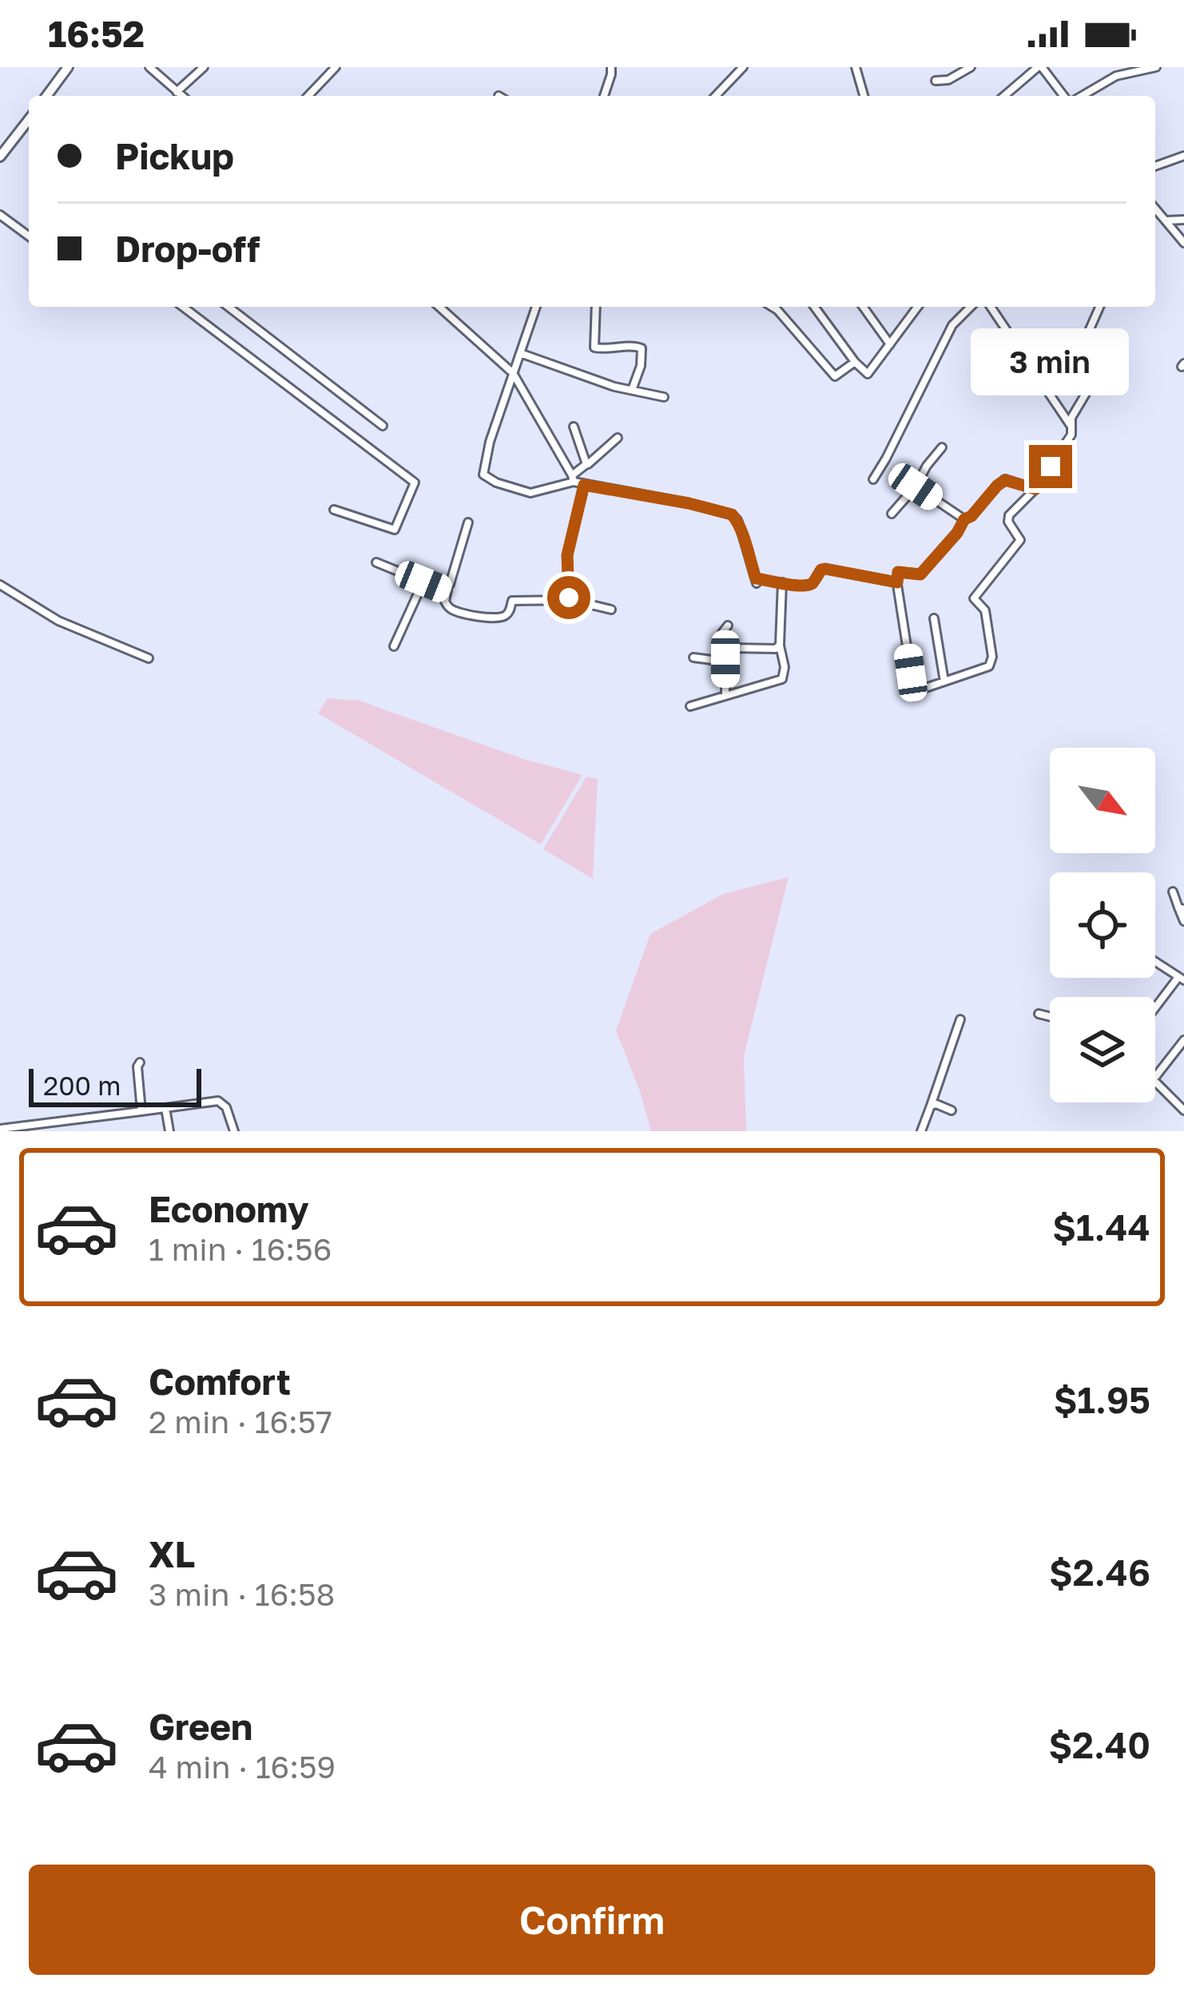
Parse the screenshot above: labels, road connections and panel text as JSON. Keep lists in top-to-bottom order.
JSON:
{
  "scale_bar": "200 m",
  "north": "bottom right",
  "page": {
    "status": "16:52",
    "banner": ["Pickup", "Drop-off"],
    "bubble": "3 min",
    "scale": "200 m",
    "list": [
      {
        "name": "Economy",
        "note": "1 min · 16:56",
        "value": "$1.44"
      },
      {
        "name": "Comfort",
        "note": "2 min · 16:57",
        "value": "$1.95"
      },
      {
        "name": "XL",
        "note": "3 min · 16:58",
        "value": "$2.46"
      },
      {
        "name": "Green",
        "note": "4 min · 16:59",
        "value": "$2.40"
      }
    ],
    "buttons": "Confirm"
  }
}
